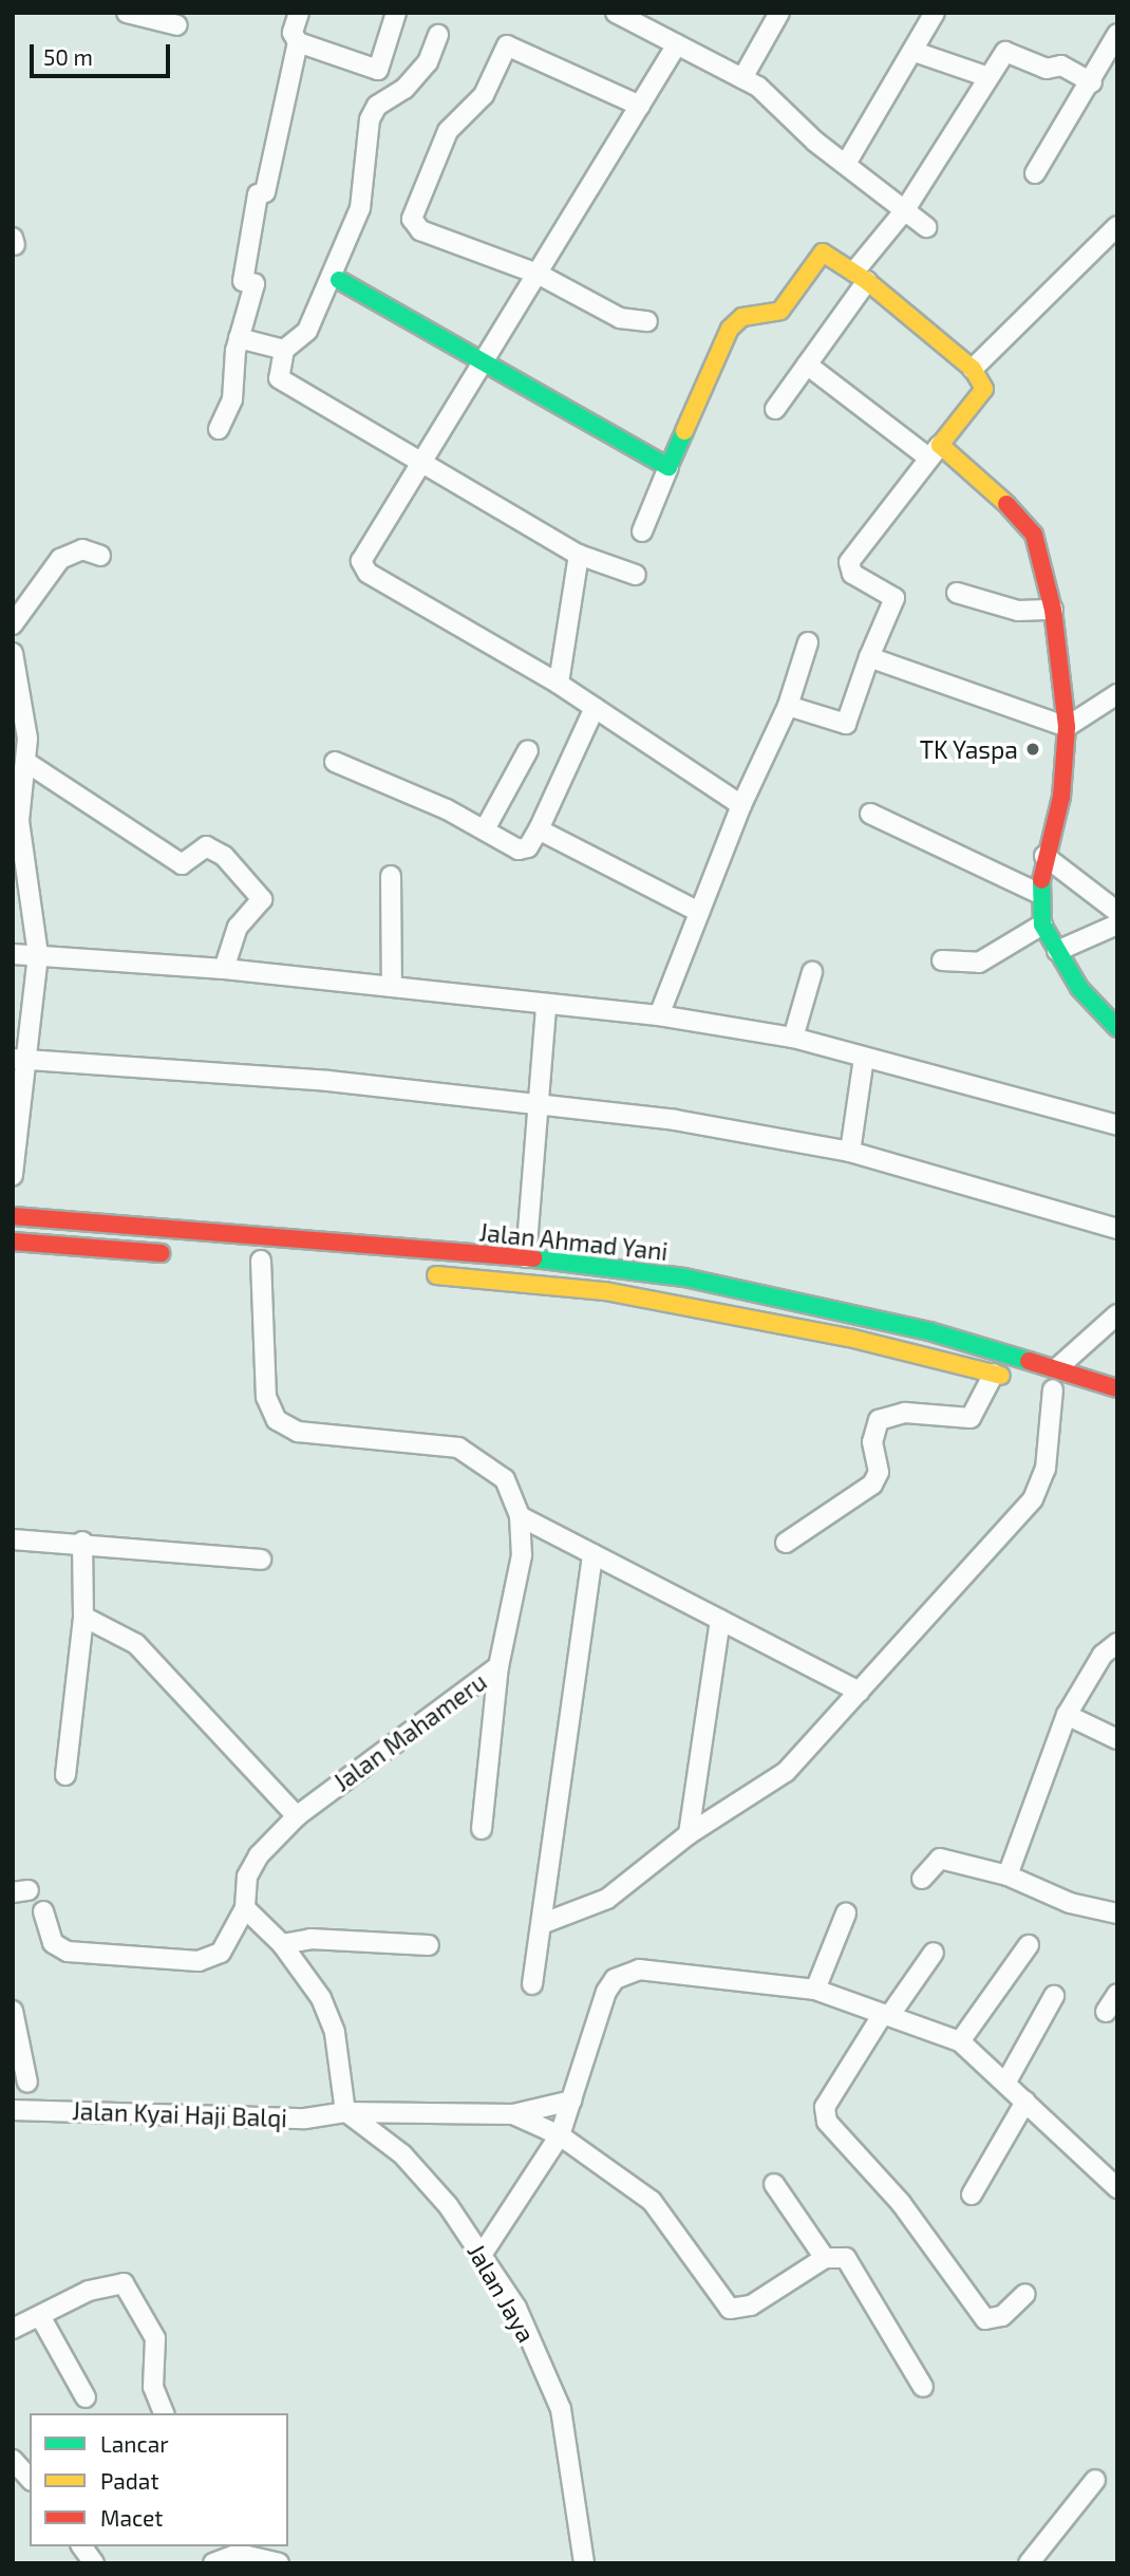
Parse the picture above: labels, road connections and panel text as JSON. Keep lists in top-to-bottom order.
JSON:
{
  "streets": {
    "main road": ["Jalan Ahmad Yani"],
    "street": ["Jalan Mahameru", "Jalan Kyai Haji Balqi", "Jalan Jaya"]
  },
  "crossings": [
    ["Jalan Kyai Haji Balqi", "Jalan Jaya"]
  ],
  "places": ["TK Yaspa"],
  "legend": ["Lancar", "Padat", "Macet"],
  "scale_bar": "50 m"
}
